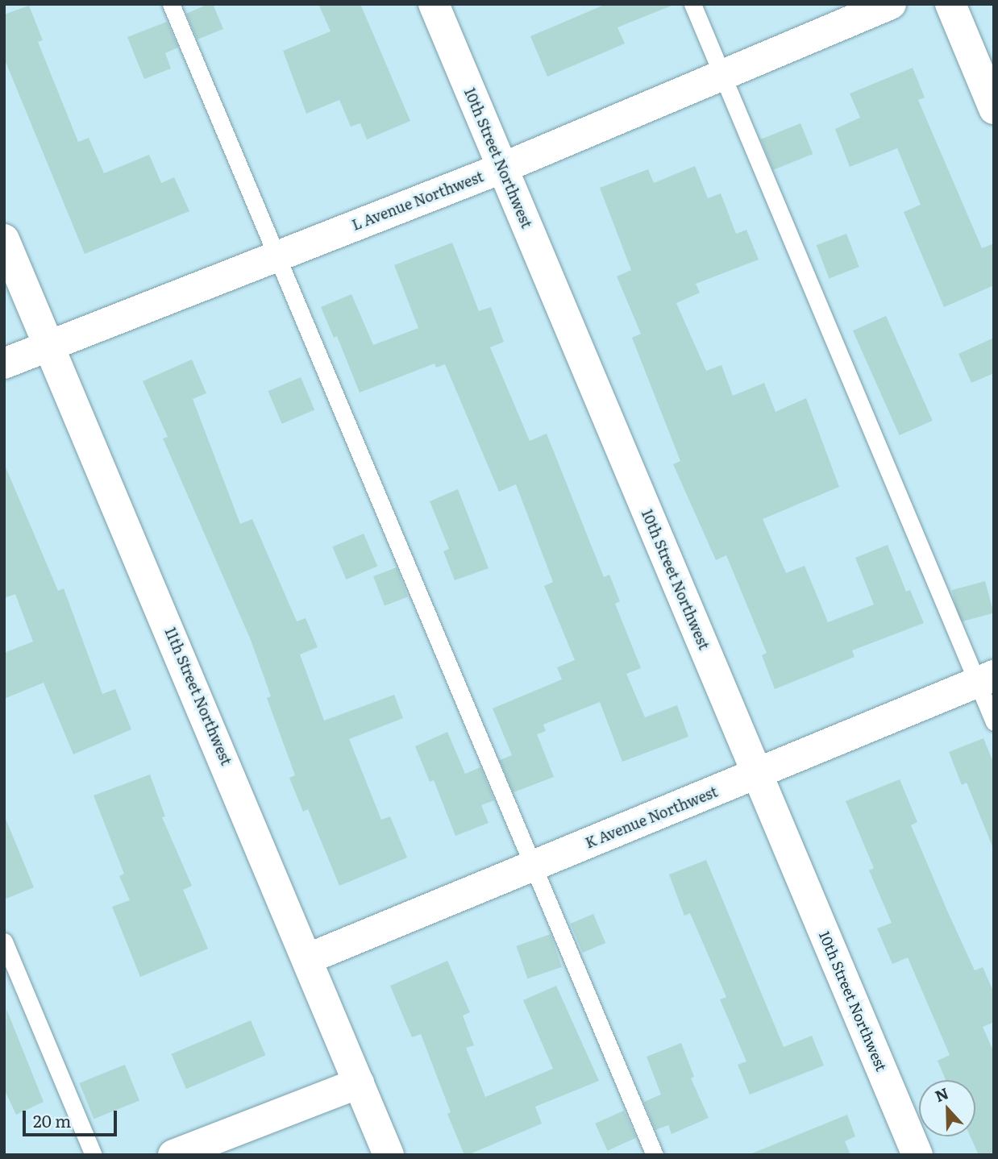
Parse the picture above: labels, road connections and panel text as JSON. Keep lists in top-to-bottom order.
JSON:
{
  "streets": {
    "street": [
      "10th Street Northwest",
      "L Avenue Northwest",
      "11th Street Northwest",
      "K Avenue Northwest"
    ]
  },
  "crossings": [
    ["10th Street Northwest", "L Avenue Northwest"],
    ["10th Street Northwest", "K Avenue Northwest"],
    ["L Avenue Northwest", "11th Street Northwest"],
    ["11th Street Northwest", "K Avenue Northwest"]
  ],
  "scale_bar": "20 m",
  "north": "top"
}
